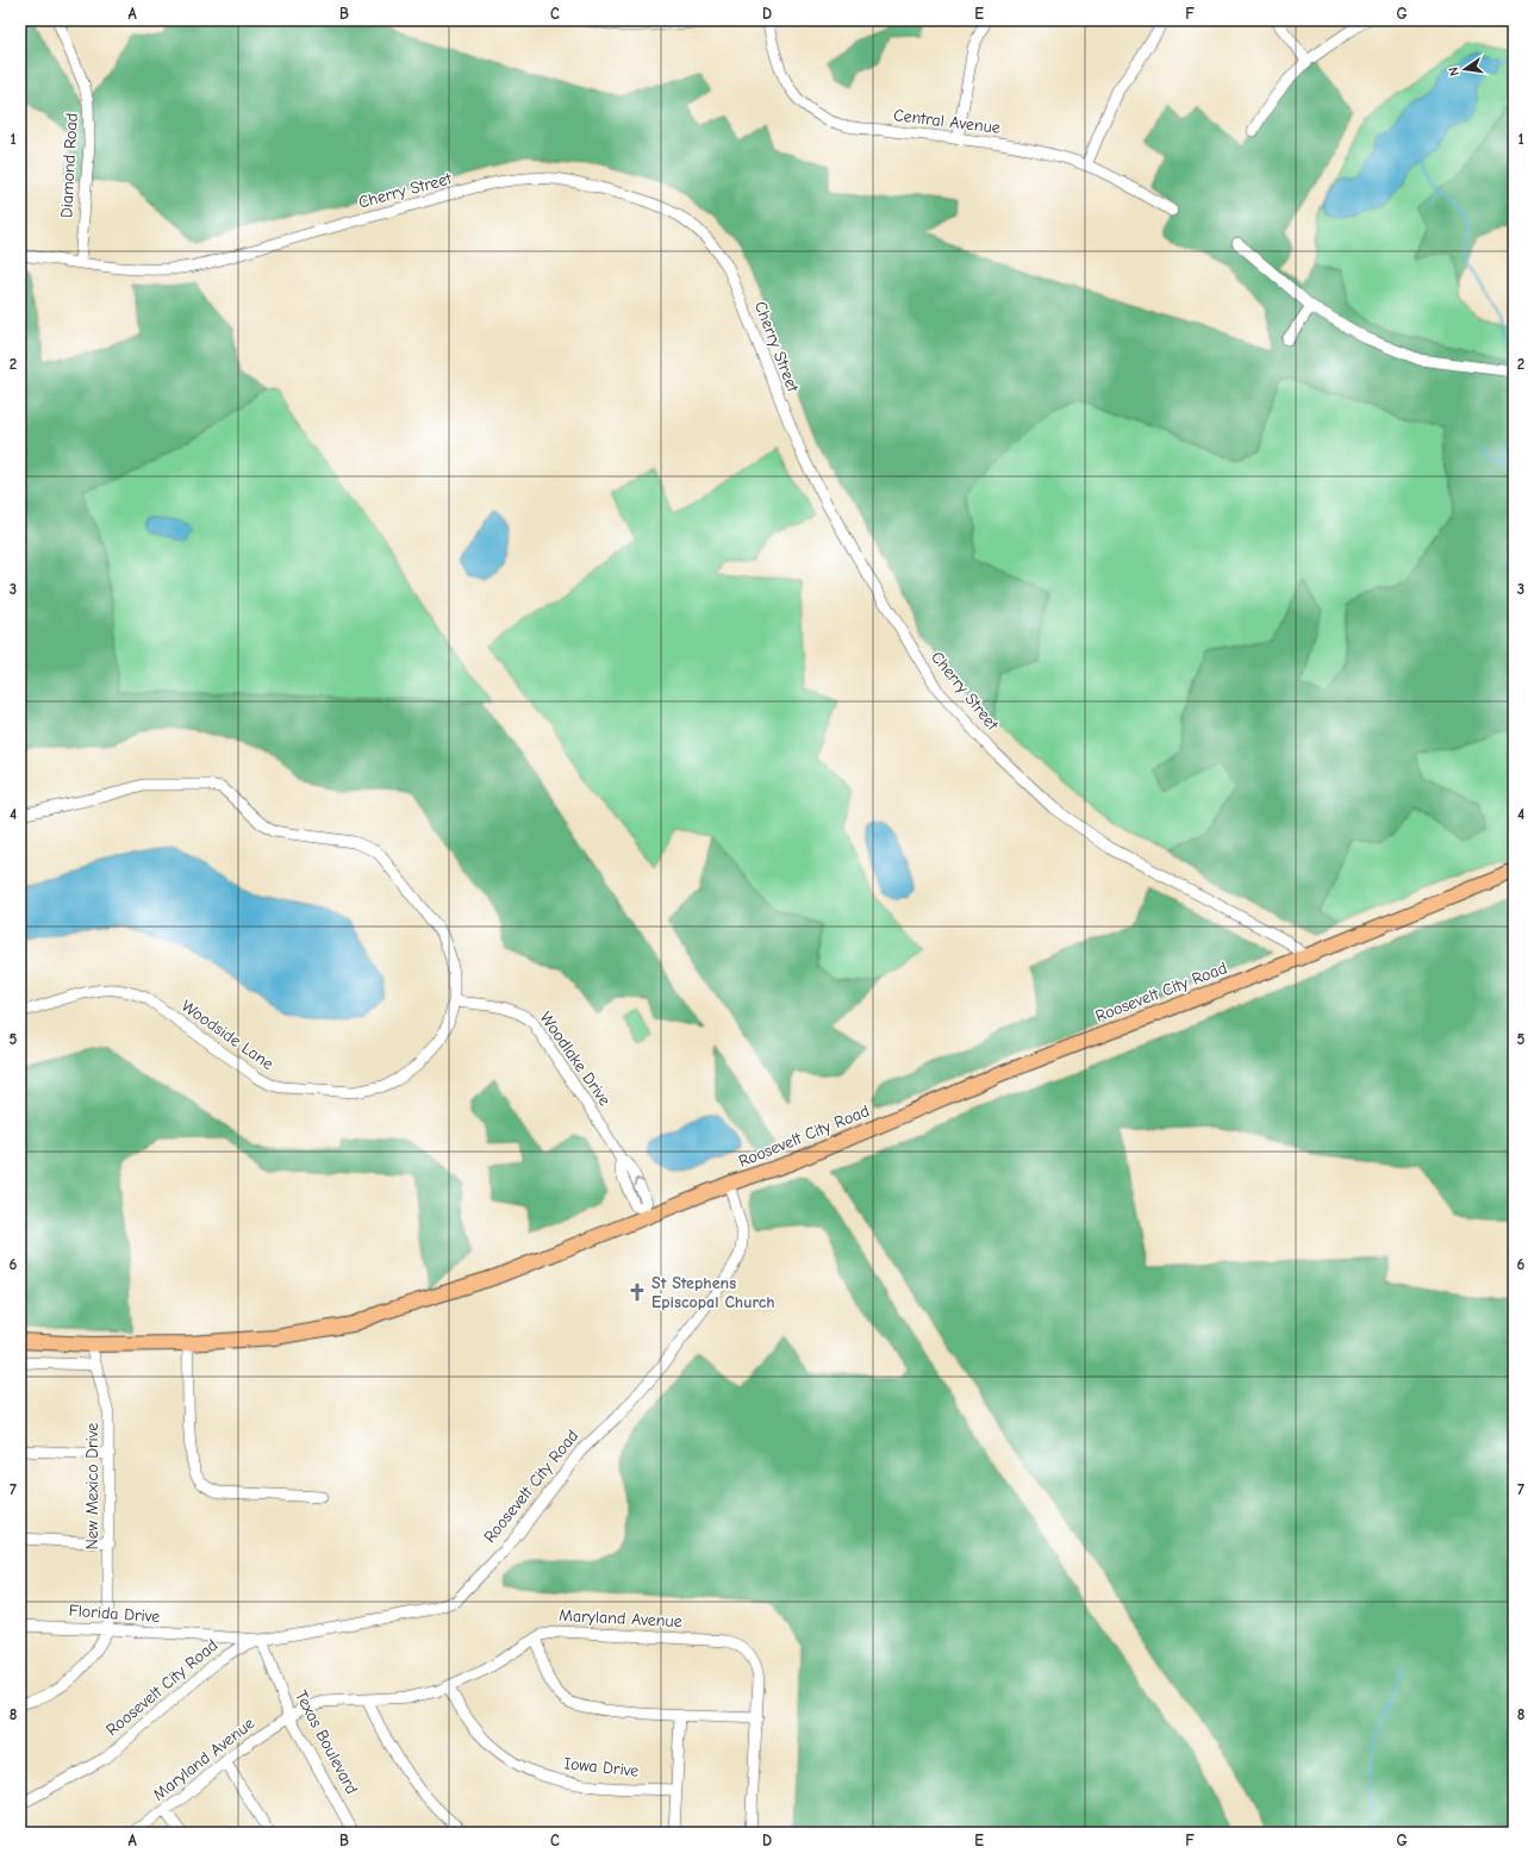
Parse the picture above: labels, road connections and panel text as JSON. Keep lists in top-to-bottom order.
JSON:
{
  "streets": {
    "main road": ["Roosevelt City Road"],
    "street": [
      "Central Avenue",
      "Diamond Road",
      "Cherry Street",
      "Woodside Lane",
      "Woodlake Drive",
      "New Mexico Drive",
      "Florida Drive",
      "Maryland Avenue",
      "Texas Boulevard",
      "Iowa Drive"
    ]
  },
  "crossings": [
    ["Diamond Road", "Cherry Street"],
    ["Cherry Street", "Roosevelt City Road"],
    ["Roosevelt City Road", "Florida Drive"],
    ["Roosevelt City Road", "Texas Boulevard"],
    ["Woodside Lane", "Woodlake Drive"],
    ["New Mexico Drive", "Florida Drive"],
    ["Florida Drive", "Texas Boulevard"],
    ["Maryland Avenue", "Texas Boulevard"],
    ["Maryland Avenue", "Iowa Drive"]
  ],
  "places": {
    "church": ["St Stephens Episcopal Church"]
  },
  "north": "left",
  "grid": {
    "columns": [
      "A",
      "B",
      "C",
      "D",
      "E",
      "F",
      "G"
    ],
    "rows": [
      "1",
      "2",
      "3",
      "4",
      "5",
      "6",
      "7",
      "8"
    ]
  }
}
